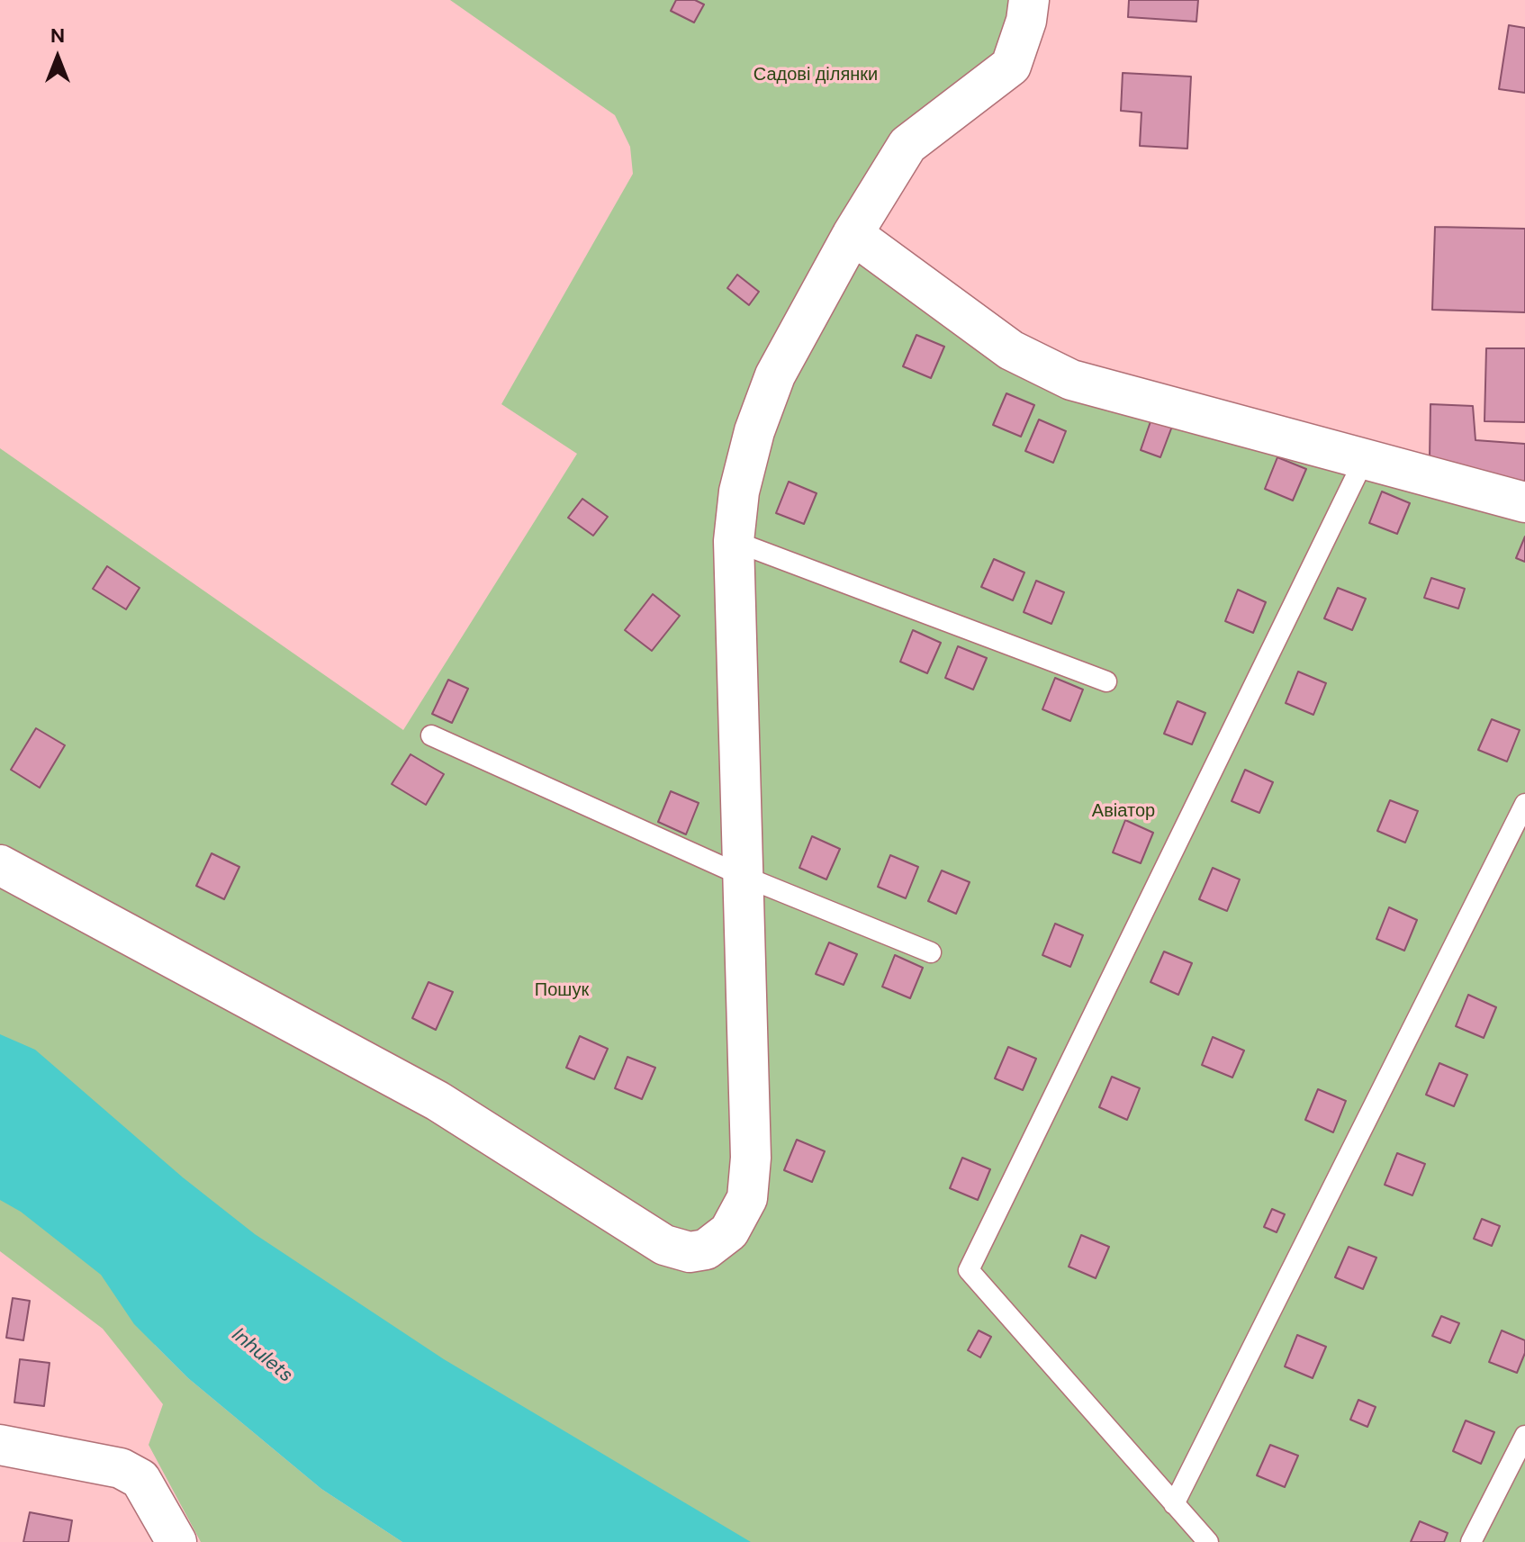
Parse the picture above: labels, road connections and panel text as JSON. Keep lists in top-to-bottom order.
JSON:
{
  "water": ["Inhulets"],
  "parks": ["Садові ділянки", "Авіатор", "Пошук"],
  "north": "top"
}
